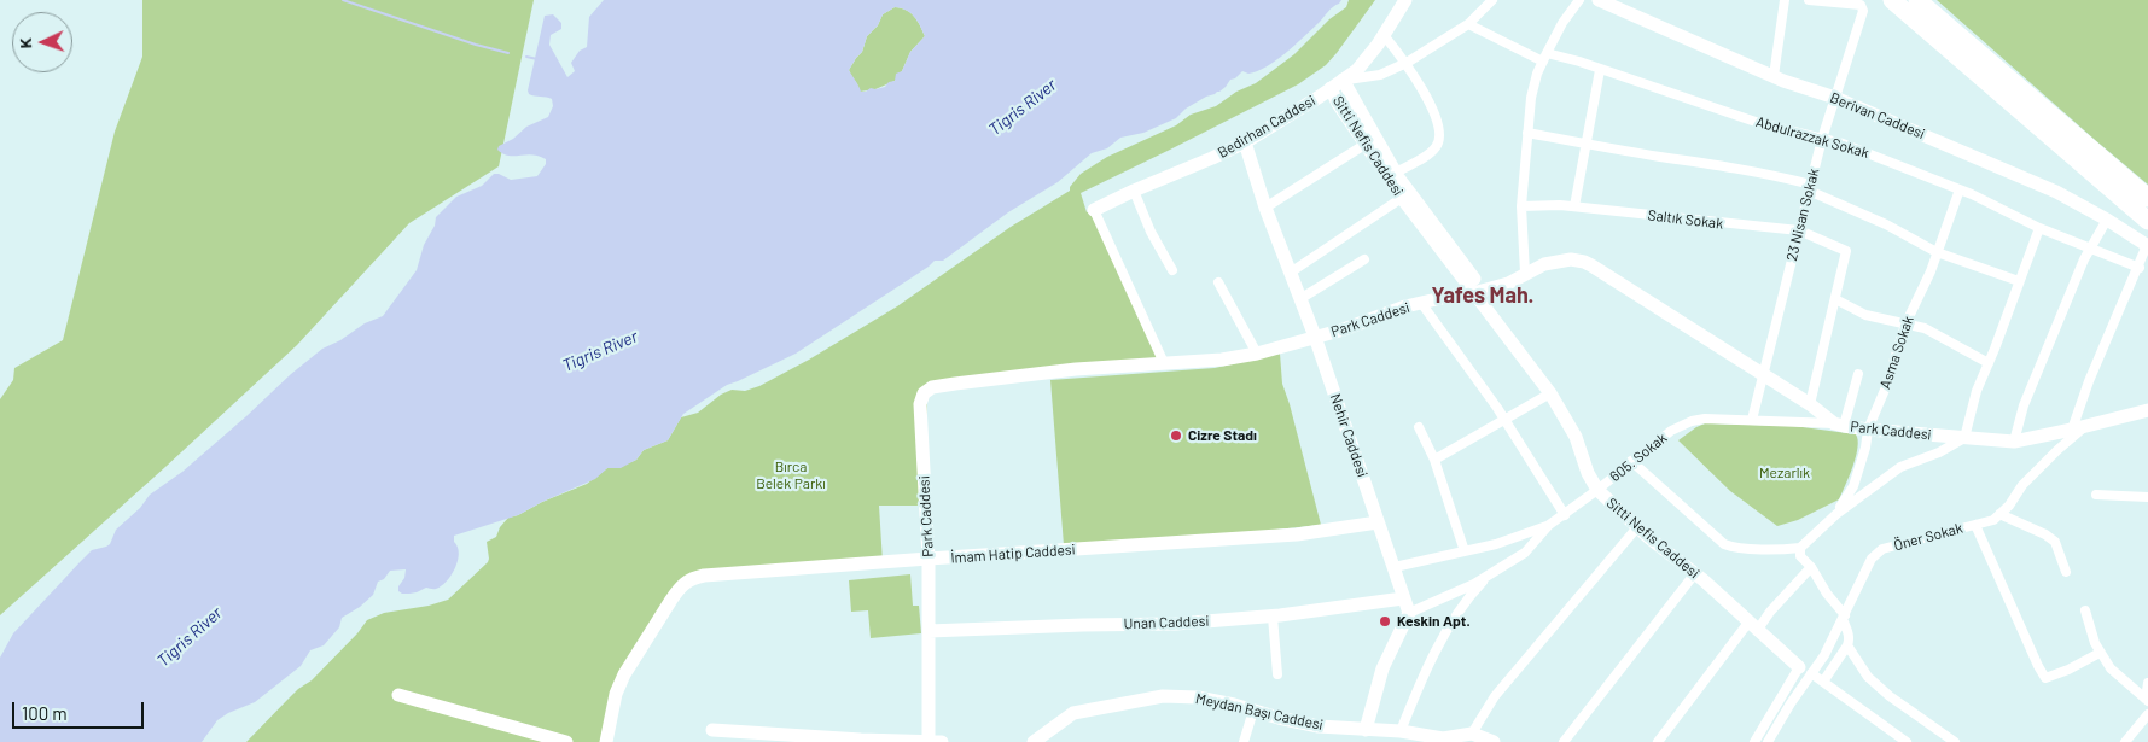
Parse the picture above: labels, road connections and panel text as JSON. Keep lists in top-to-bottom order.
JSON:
{
  "streets": {
    "street": [
      "Berivan Caddesi",
      "Bedirhan Caddesi",
      "Abdulrazzak Sokak",
      "Sitti Nefis Caddesi",
      "23 Nisan Sokak",
      "Saltık Sokak",
      "Park Caddesi",
      "Asma Sokak",
      "Nehir Caddesi",
      "605. Sokak",
      "Öner Sokak",
      "İmam Hatip Caddesi",
      "Unan Caddesi",
      "Meydan Başı Caddesi"
    ]
  },
  "crossings": [
    ["Berivan Caddesi", "23 Nisan Sokak"],
    ["Bedirhan Caddesi", "Sitti Nefis Caddesi"],
    ["Bedirhan Caddesi", "Nehir Caddesi"],
    ["Abdulrazzak Sokak", "23 Nisan Sokak"],
    ["Abdulrazzak Sokak", "Asma Sokak"],
    ["Sitti Nefis Caddesi", "Park Caddesi"],
    ["Sitti Nefis Caddesi", "605. Sokak"],
    ["Sitti Nefis Caddesi", "Öner Sokak"],
    ["23 Nisan Sokak", "Saltık Sokak"],
    ["23 Nisan Sokak", "Park Caddesi"],
    ["23 Nisan Sokak", "605. Sokak"],
    ["Park Caddesi", "Asma Sokak"],
    ["Park Caddesi", "Nehir Caddesi"],
    ["Park Caddesi", "605. Sokak"],
    ["Park Caddesi", "Öner Sokak"],
    ["Park Caddesi", "İmam Hatip Caddesi"],
    ["Park Caddesi", "Unan Caddesi"],
    ["Nehir Caddesi", "605. Sokak"],
    ["Nehir Caddesi", "İmam Hatip Caddesi"],
    ["Nehir Caddesi", "Unan Caddesi"]
  ],
  "districts": ["Yafes Mah."],
  "water": ["Tigris River"],
  "parks": ["Bırca Belek Parkı", "Mezarlık"],
  "places": ["Cizre Stadı", "Keskin Apt."],
  "scale_bar": "100 m",
  "north": "left"
}
